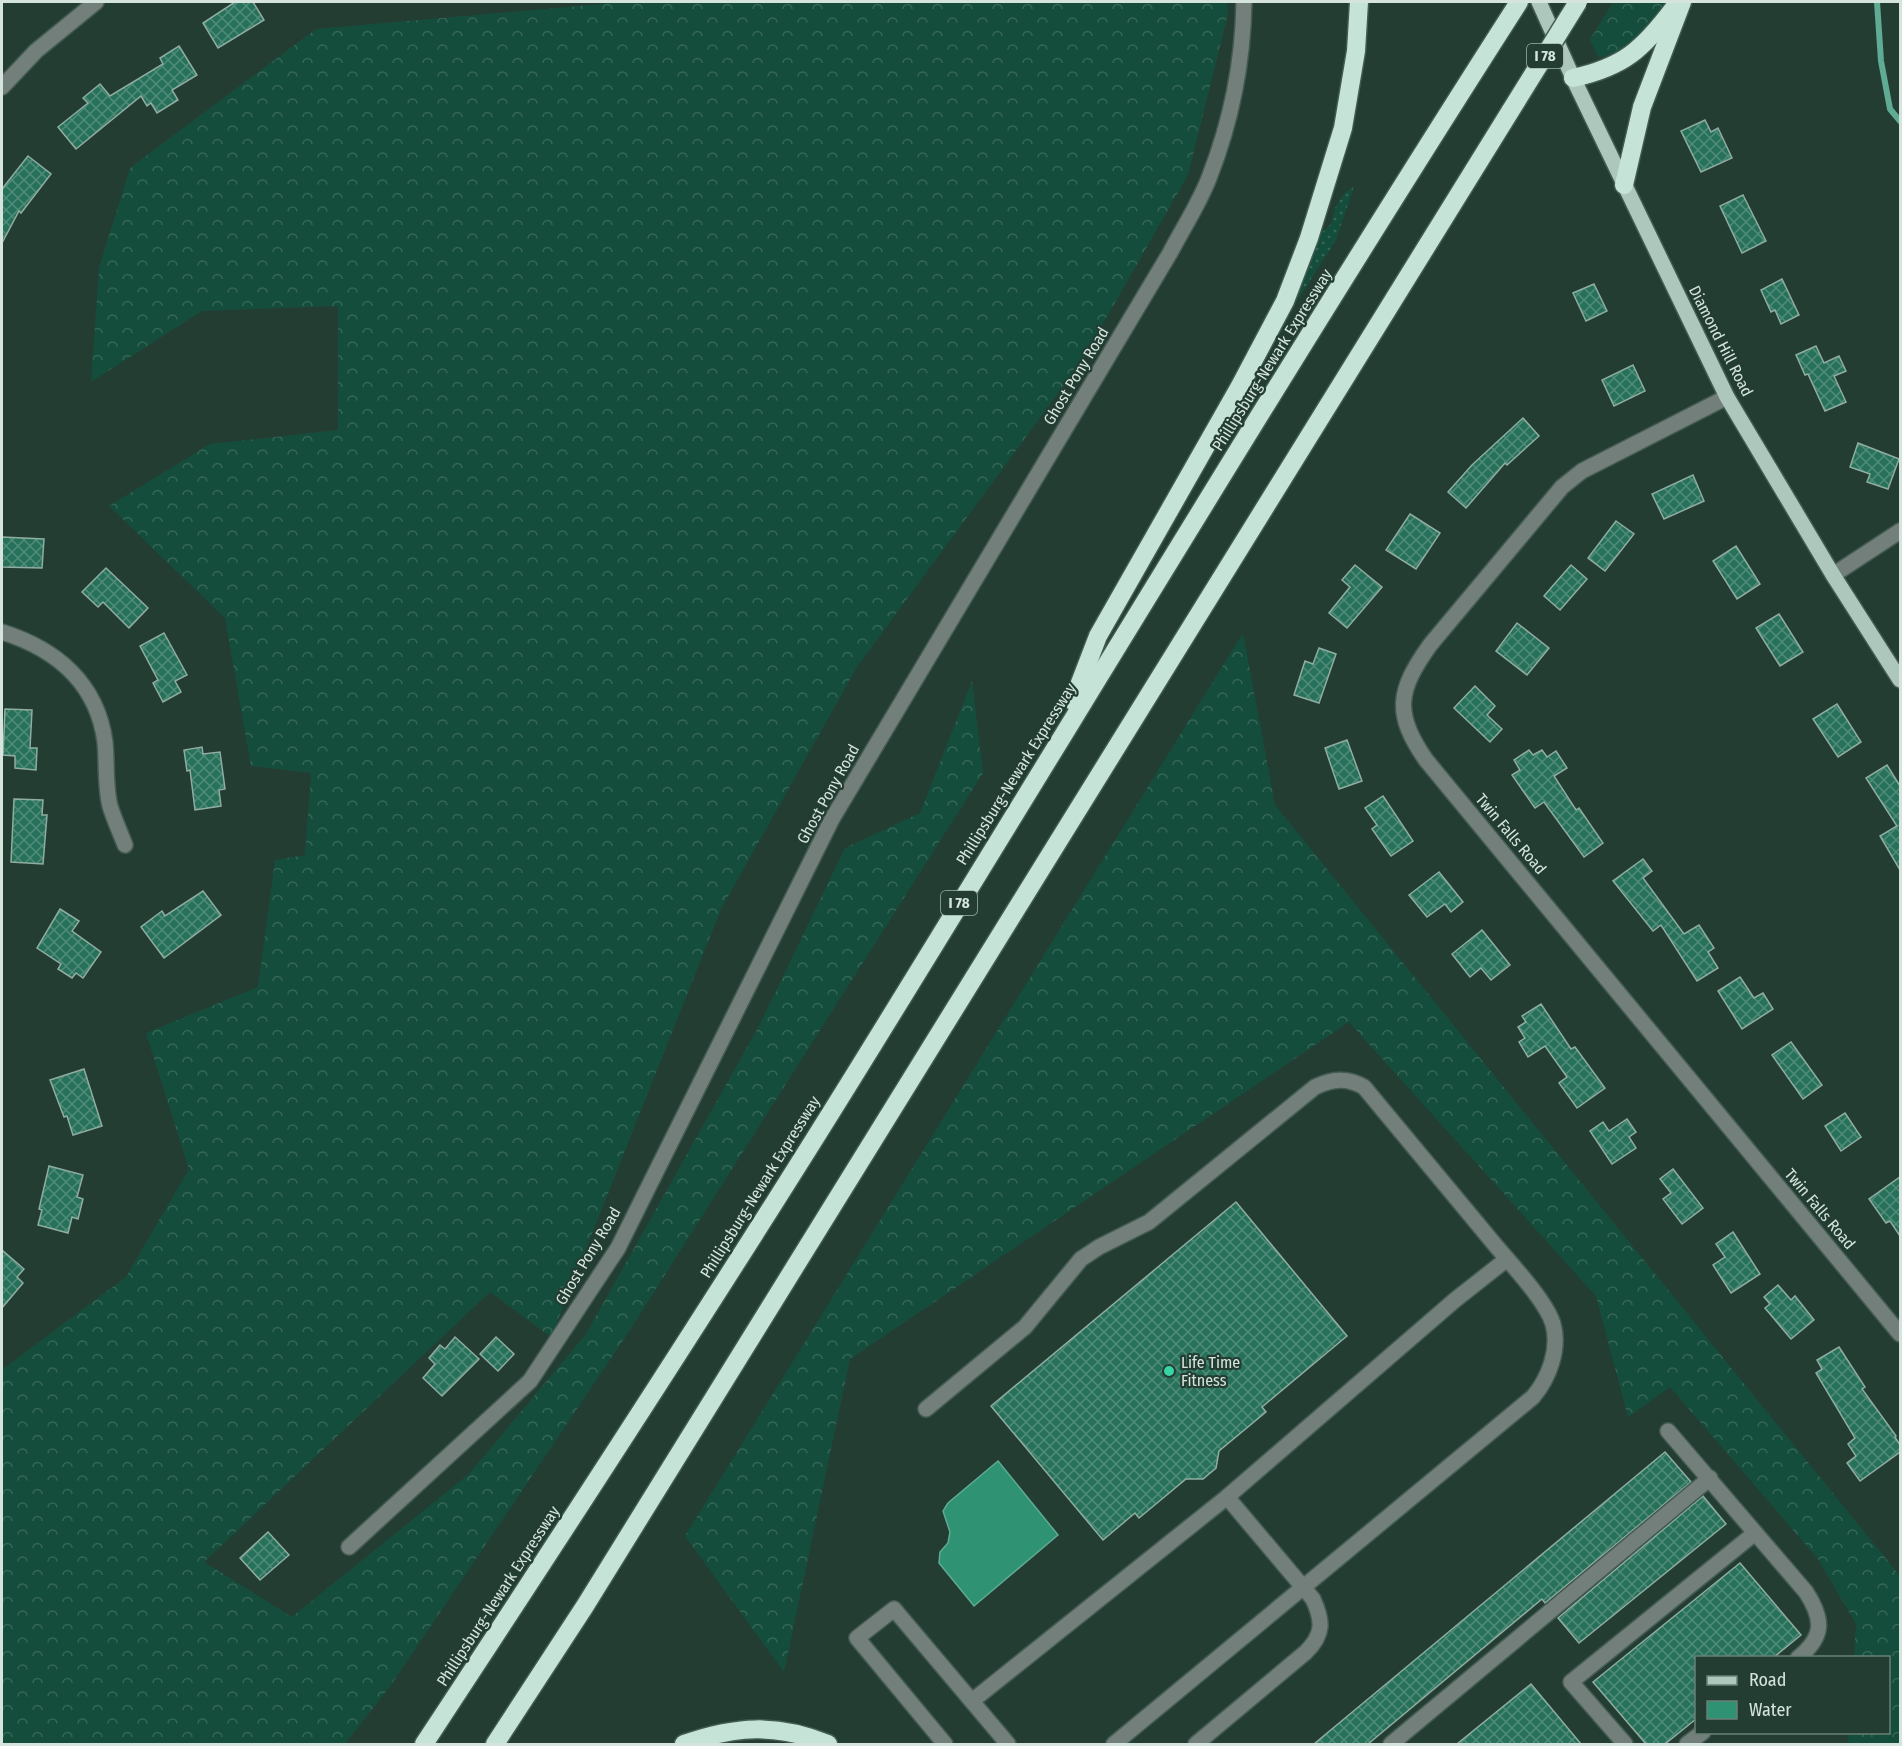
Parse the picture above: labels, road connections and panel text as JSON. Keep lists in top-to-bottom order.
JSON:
{
  "streets": {
    "highway": ["I 78", "Phillipsburg-Newark Expressway"],
    "main road": ["Diamond Hill Road"],
    "street": ["Ghost Pony Road", "Twin Falls Road"]
  },
  "crossings": [
    ["Diamond Hill Road", "Twin Falls Road"]
  ],
  "places": ["Life Time Fitness"],
  "legend": ["Road", "Water"]
}
